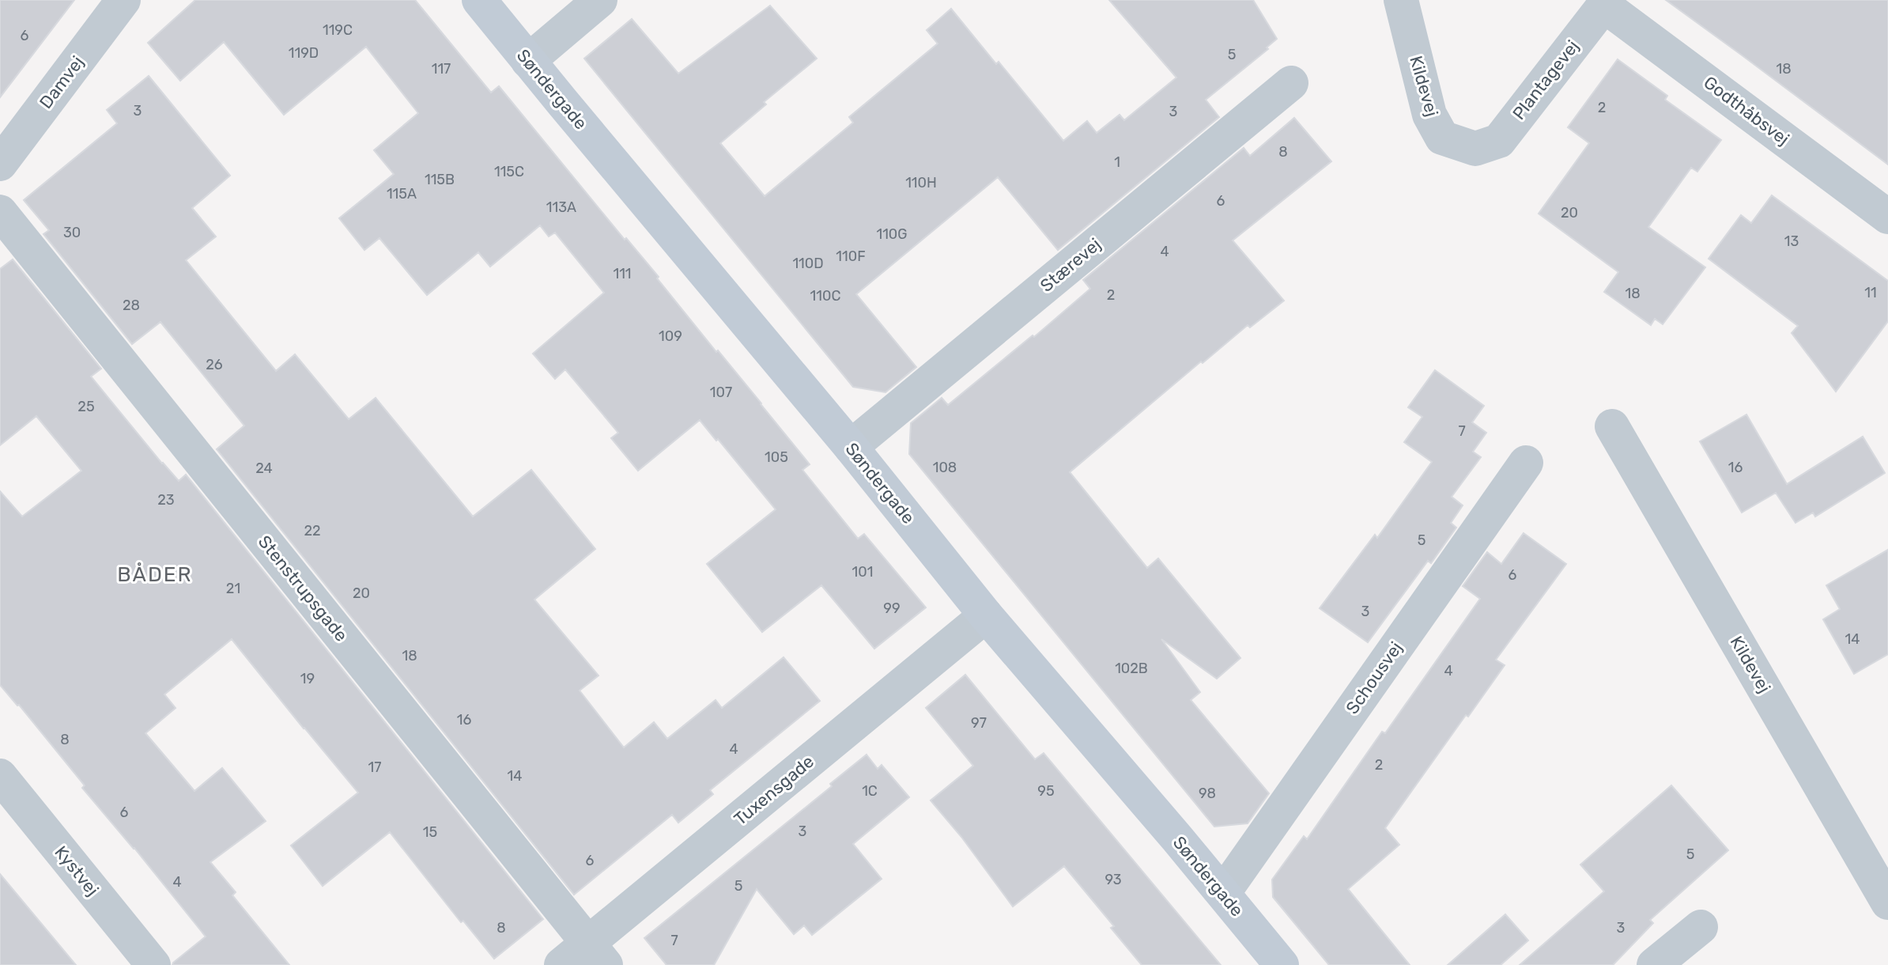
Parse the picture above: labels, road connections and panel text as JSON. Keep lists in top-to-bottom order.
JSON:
{
  "streets": {
    "street": [
      "Plantagevej",
      "Damvej",
      "Kildevej",
      "Søndergade",
      "Godthåbsvej",
      "Stærevej",
      "Stenstrupsgade",
      "Schousvej",
      "Tuxensgade",
      "Kystvej"
    ]
  },
  "crossings": [
    ["Plantagevej", "Kildevej"],
    ["Plantagevej", "Godthåbsvej"],
    ["Søndergade", "Stærevej"],
    ["Søndergade", "Schousvej"],
    ["Søndergade", "Tuxensgade"],
    ["Stenstrupsgade", "Tuxensgade"]
  ],
  "districts": ["BÅDER"],
  "house_numbers": [
    "119C",
    "6",
    "119D",
    "5",
    "117",
    "18",
    "2",
    "3",
    "3",
    "8",
    "1",
    "115C",
    "115B",
    "110H",
    "115A",
    "6",
    "113A",
    "20",
    "30",
    "110G",
    "13",
    "4",
    "110F",
    "110D",
    "111",
    "11",
    "18",
    "2",
    "110C",
    "28",
    "109",
    "26",
    "107",
    "25",
    "7",
    "105",
    "108",
    "16",
    "24",
    "23",
    "22",
    "5",
    "101",
    "6",
    "21",
    "20",
    "99",
    "3",
    "14",
    "18",
    "102B",
    "4",
    "19",
    "16",
    "97",
    "8",
    "4",
    "2",
    "17",
    "14",
    "1C",
    "95",
    "98",
    "6",
    "3",
    "15",
    "5",
    "6",
    "93",
    "4",
    "5",
    "8",
    "3",
    "7"
  ]
}
